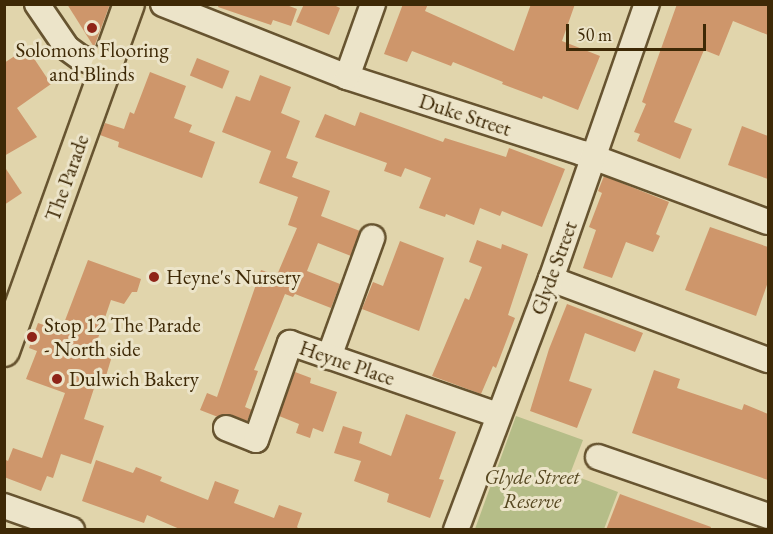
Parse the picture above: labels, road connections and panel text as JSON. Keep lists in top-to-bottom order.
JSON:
{
  "streets": {
    "main road": ["The Parade"],
    "street": ["Duke Street", "Glyde Street", "Heyne Place"]
  },
  "crossings": [
    ["Duke Street", "Glyde Street"],
    ["Glyde Street", "Heyne Place"]
  ],
  "parks": ["Glyde Street Reserve"],
  "places": [
    "Solomons Flooring and Blinds",
    "Heyne's Nursery",
    "Stop 12 The Parade - North side",
    "Dulwich Bakery"
  ],
  "scale_bar": "50 m"
}
